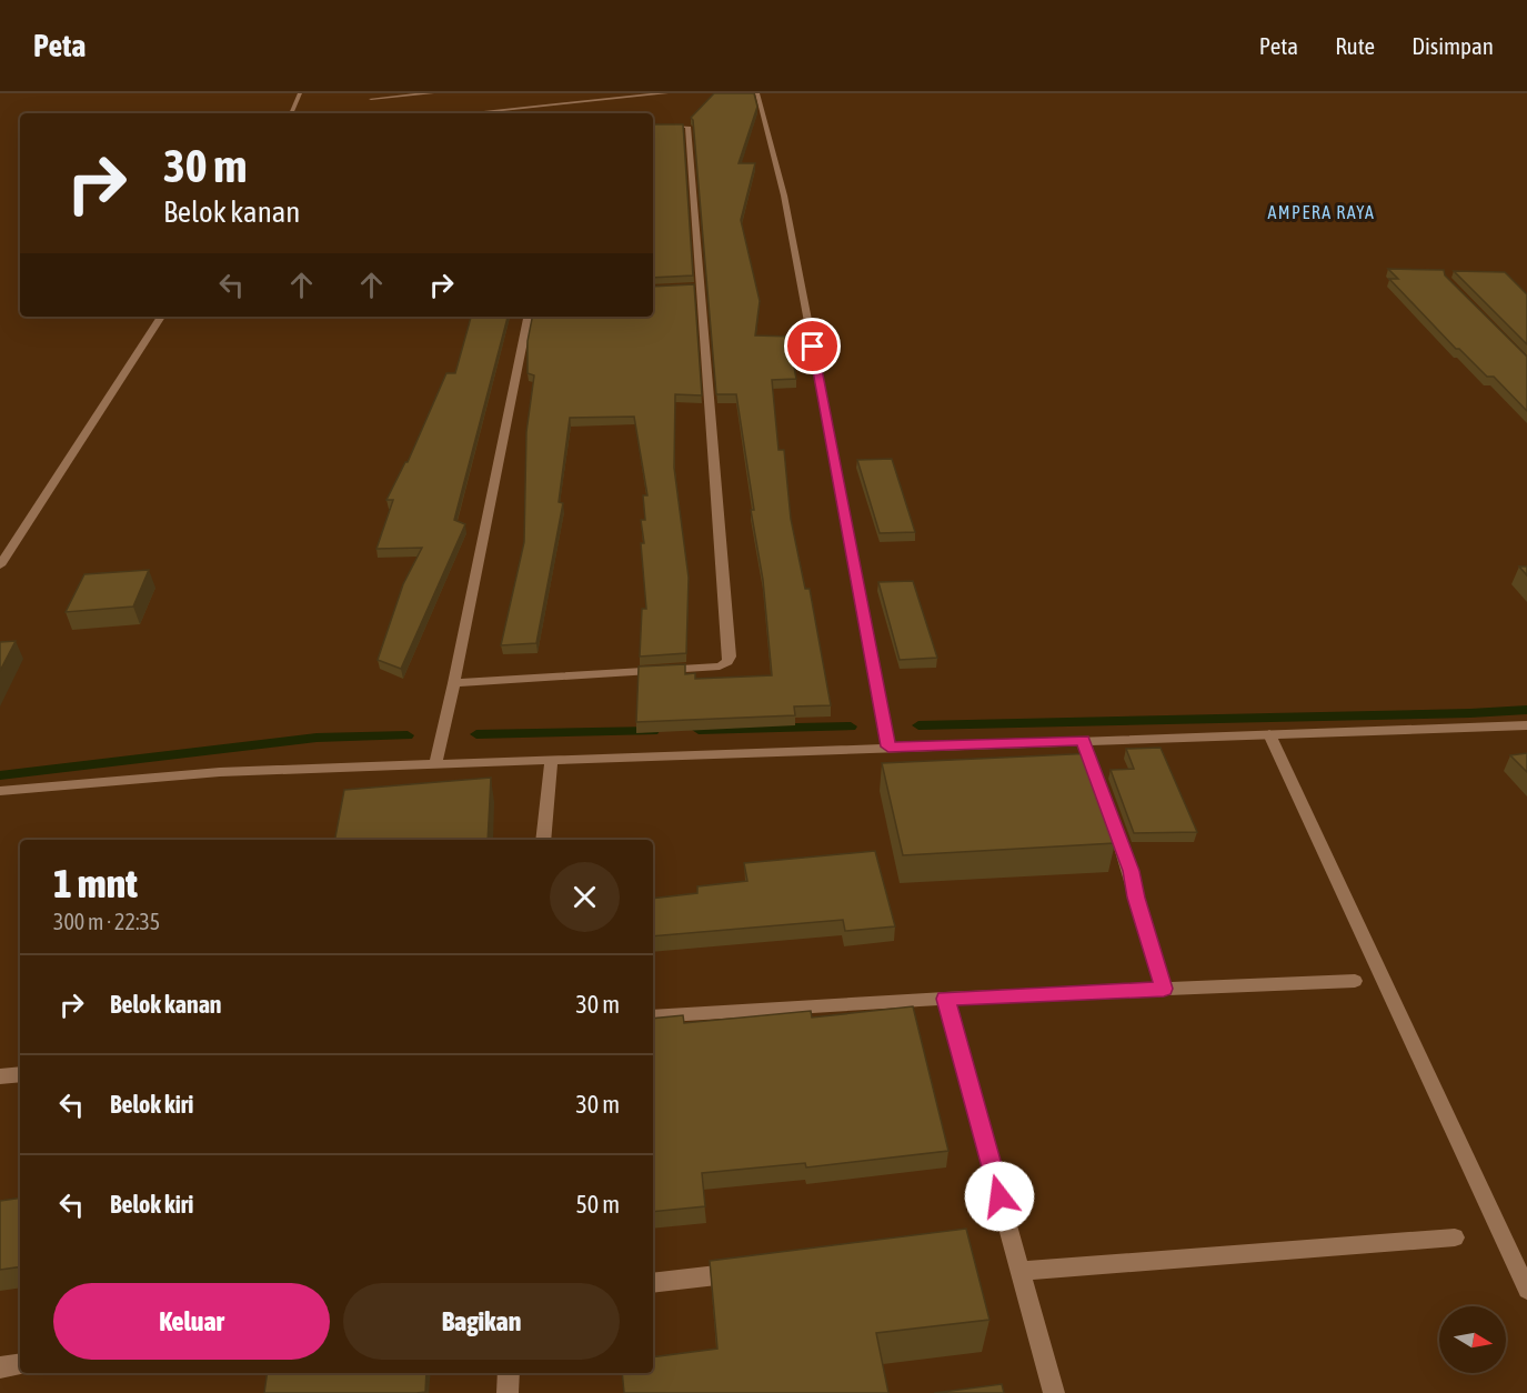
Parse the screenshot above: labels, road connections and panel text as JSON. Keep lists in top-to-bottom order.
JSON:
{
  "districts": ["AMPERA RAYA"],
  "north": "right",
  "page": {
    "header": "Peta",
    "nav": ["Peta", "Rute", "Disimpan"],
    "turn": ["30 m", "Belok kanan"],
    "heading": ["1 mnt", "300 m · 22:35"],
    "list": [
      {
        "name": "Belok kanan",
        "value": "30 m"
      },
      {
        "name": "Belok kiri",
        "value": "30 m"
      },
      {
        "name": "Belok kiri",
        "value": "50 m"
      }
    ],
    "buttons": ["Keluar", "Bagikan"]
  }
}
